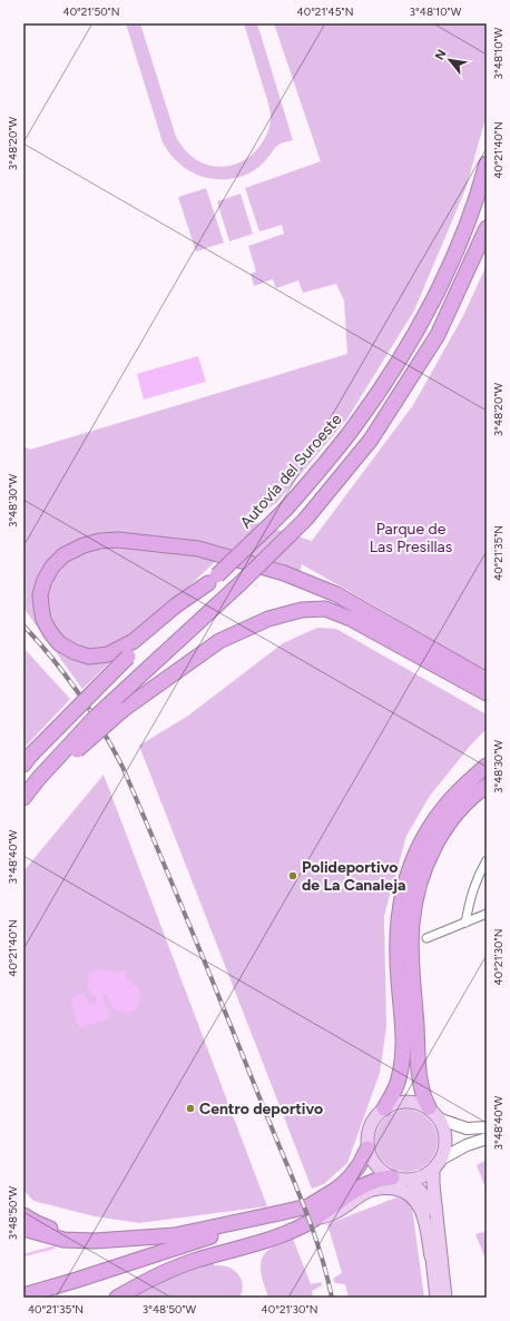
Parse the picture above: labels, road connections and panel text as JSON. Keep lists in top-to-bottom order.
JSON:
{
  "streets": {
    "highway": ["Autovía del Suroeste"]
  },
  "parks": ["Parque de Las Presillas"],
  "places": ["Polideportivo de La Canaleja", "Centro deportivo"],
  "north": "top left",
  "coordinates": [
    "40°21'50\"N",
    "40°21'45\"N",
    "3°48'10\"W",
    "3°48'20\"W",
    "40°21'40\"N",
    "3°48'30\"W",
    "40°21'35\"N",
    "3°48'40\"W",
    "40°21'30\"N",
    "3°48'50\"W"
  ]
}
